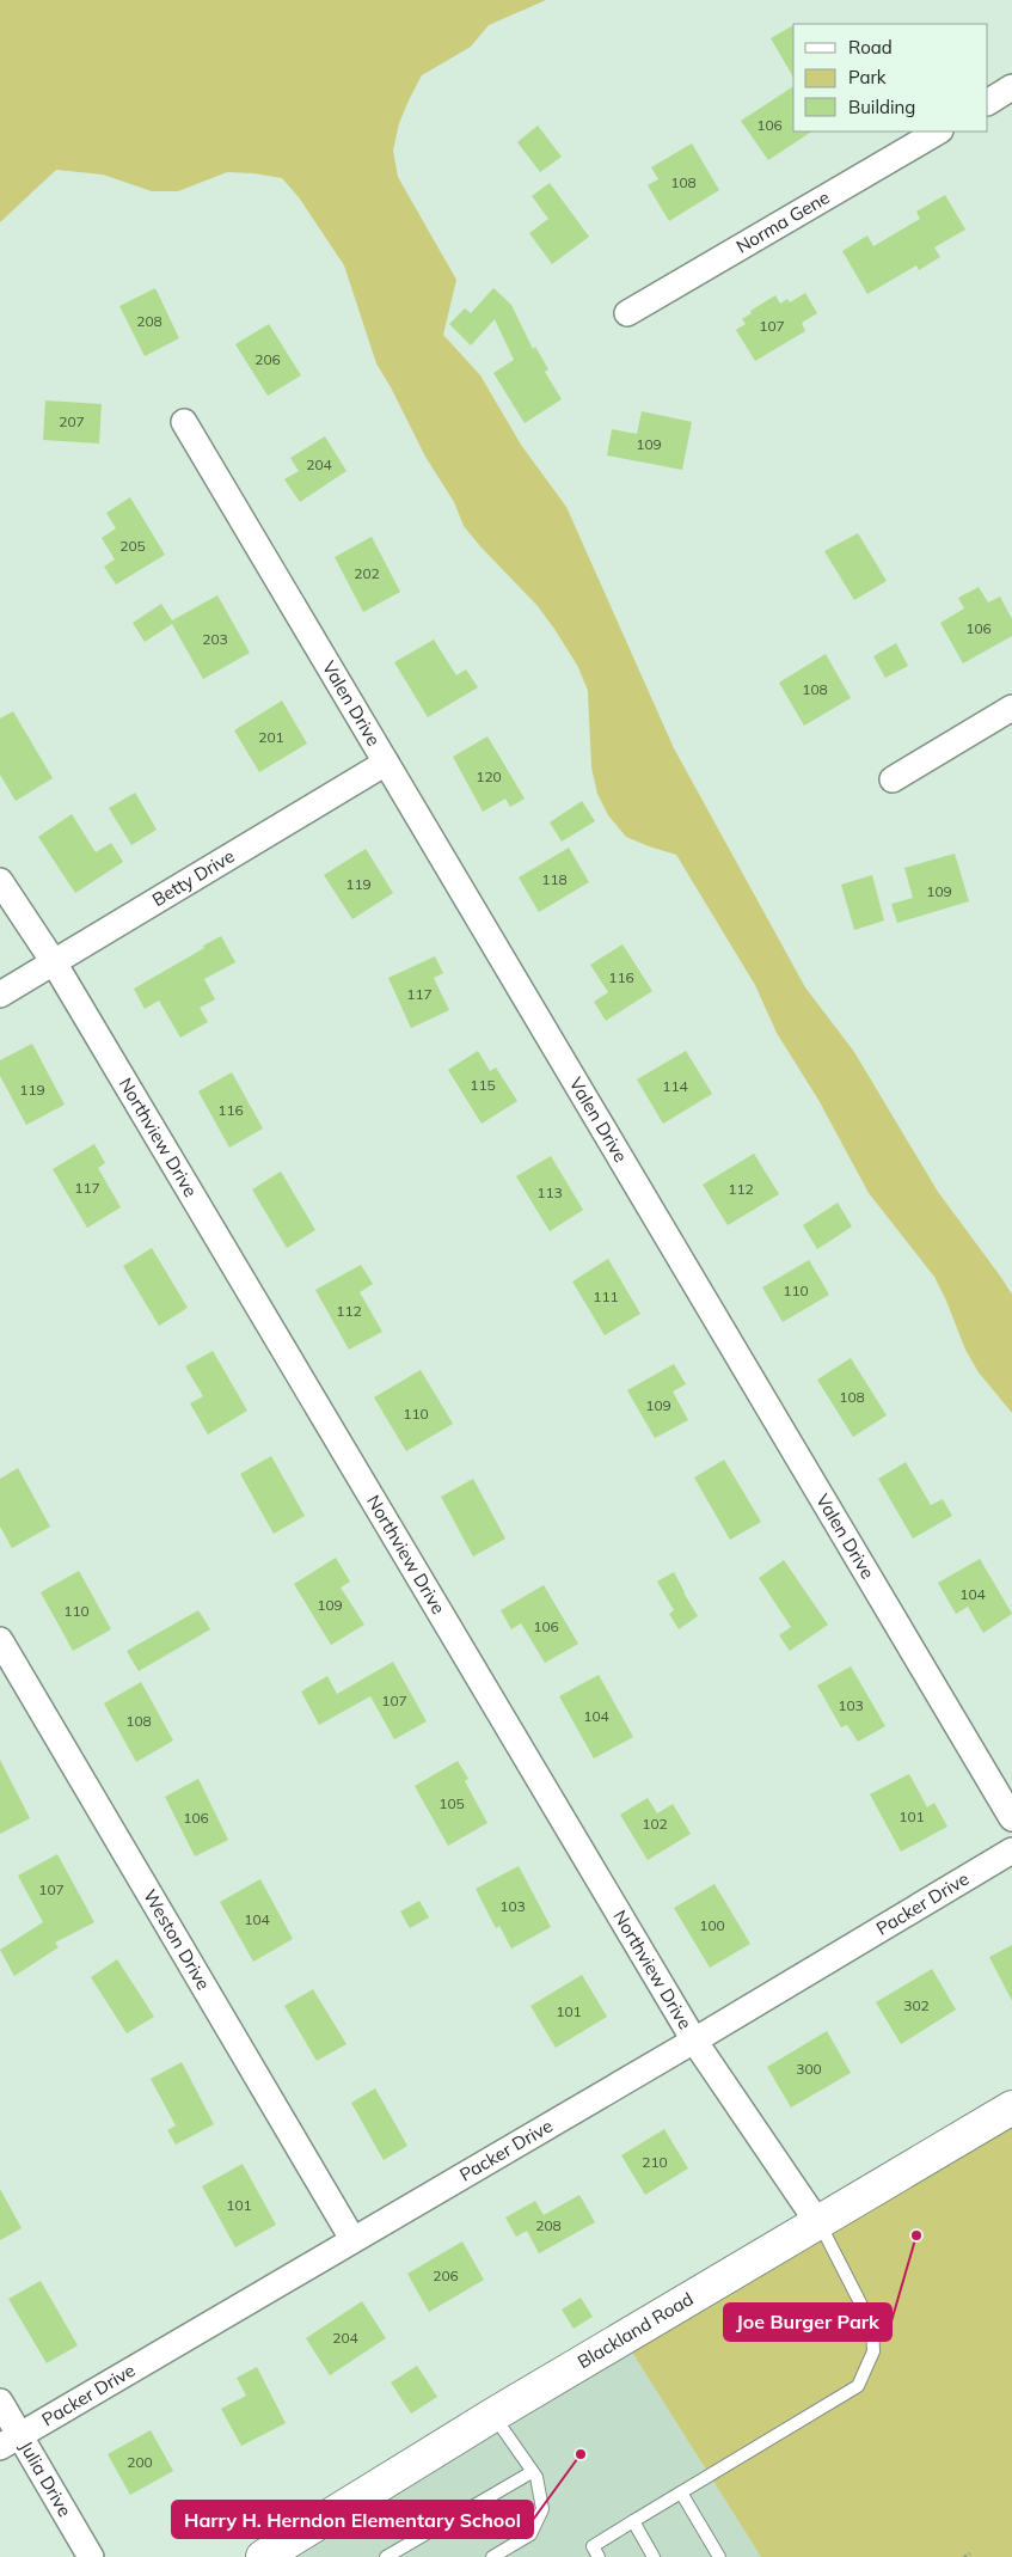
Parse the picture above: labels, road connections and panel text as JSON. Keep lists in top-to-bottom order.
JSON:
{
  "streets": {
    "street": [
      "Norma Gene",
      "Valen Drive",
      "Betty Drive",
      "Northview Drive",
      "Packer Drive",
      "Weston Drive",
      "Blackland Road",
      "Julia Drive"
    ]
  },
  "crossings": [
    ["Valen Drive", "Betty Drive"],
    ["Betty Drive", "Northview Drive"],
    ["Northview Drive", "Packer Drive"],
    ["Northview Drive", "Blackland Road"],
    ["Packer Drive", "Weston Drive"],
    ["Packer Drive", "Julia Drive"]
  ],
  "places": ["Joe Burger Park", "Harry H. Herndon Elementary School"],
  "house_numbers": [
    "106",
    "108",
    "208",
    "107",
    "206",
    "207",
    "109",
    "204",
    "205",
    "202",
    "106",
    "203",
    "108",
    "201",
    "120",
    "118",
    "119",
    "109",
    "116",
    "117",
    "115",
    "114",
    "119",
    "116",
    "117",
    "112",
    "113",
    "110",
    "111",
    "112",
    "108",
    "109",
    "110",
    "104",
    "109",
    "110",
    "106",
    "107",
    "103",
    "104",
    "108",
    "105",
    "101",
    "106",
    "102",
    "107",
    "103",
    "104",
    "100",
    "302",
    "101",
    "300",
    "210",
    "101",
    "208",
    "206",
    "204",
    "200"
  ],
  "legend": ["Road", "Park", "Building"]
}
